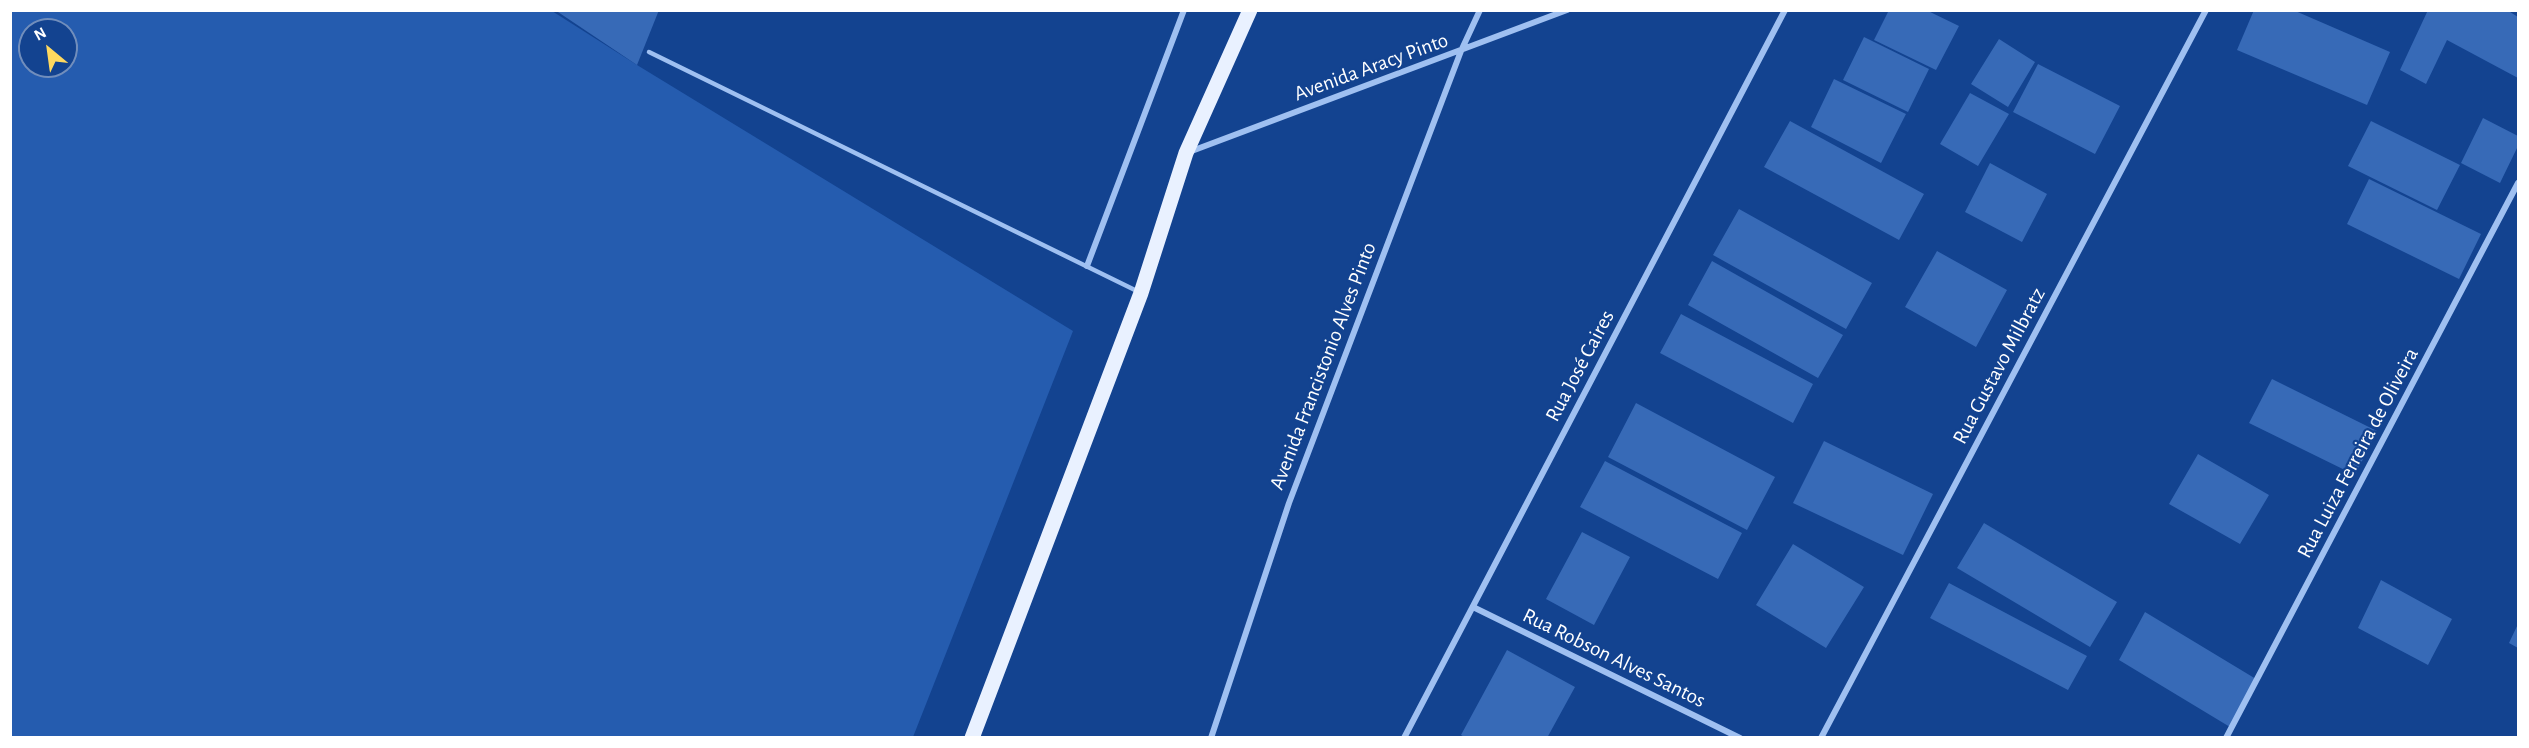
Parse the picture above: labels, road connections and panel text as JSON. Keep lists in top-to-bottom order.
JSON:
{
  "streets": {
    "street": [
      "Avenida Aracy Pinto",
      "Avenida Francistonio Alves Pinto",
      "Rua José Caires",
      "Rua Gustavo Milbratz",
      "Rua Luiza Ferreira de Oliveira",
      "Rua Robson Alves Santos"
    ]
  },
  "crossings": [
    ["Avenida Aracy Pinto", "Avenida Francistonio Alves Pinto"],
    ["Rua José Caires", "Rua Robson Alves Santos"]
  ],
  "north": "top left"
}
